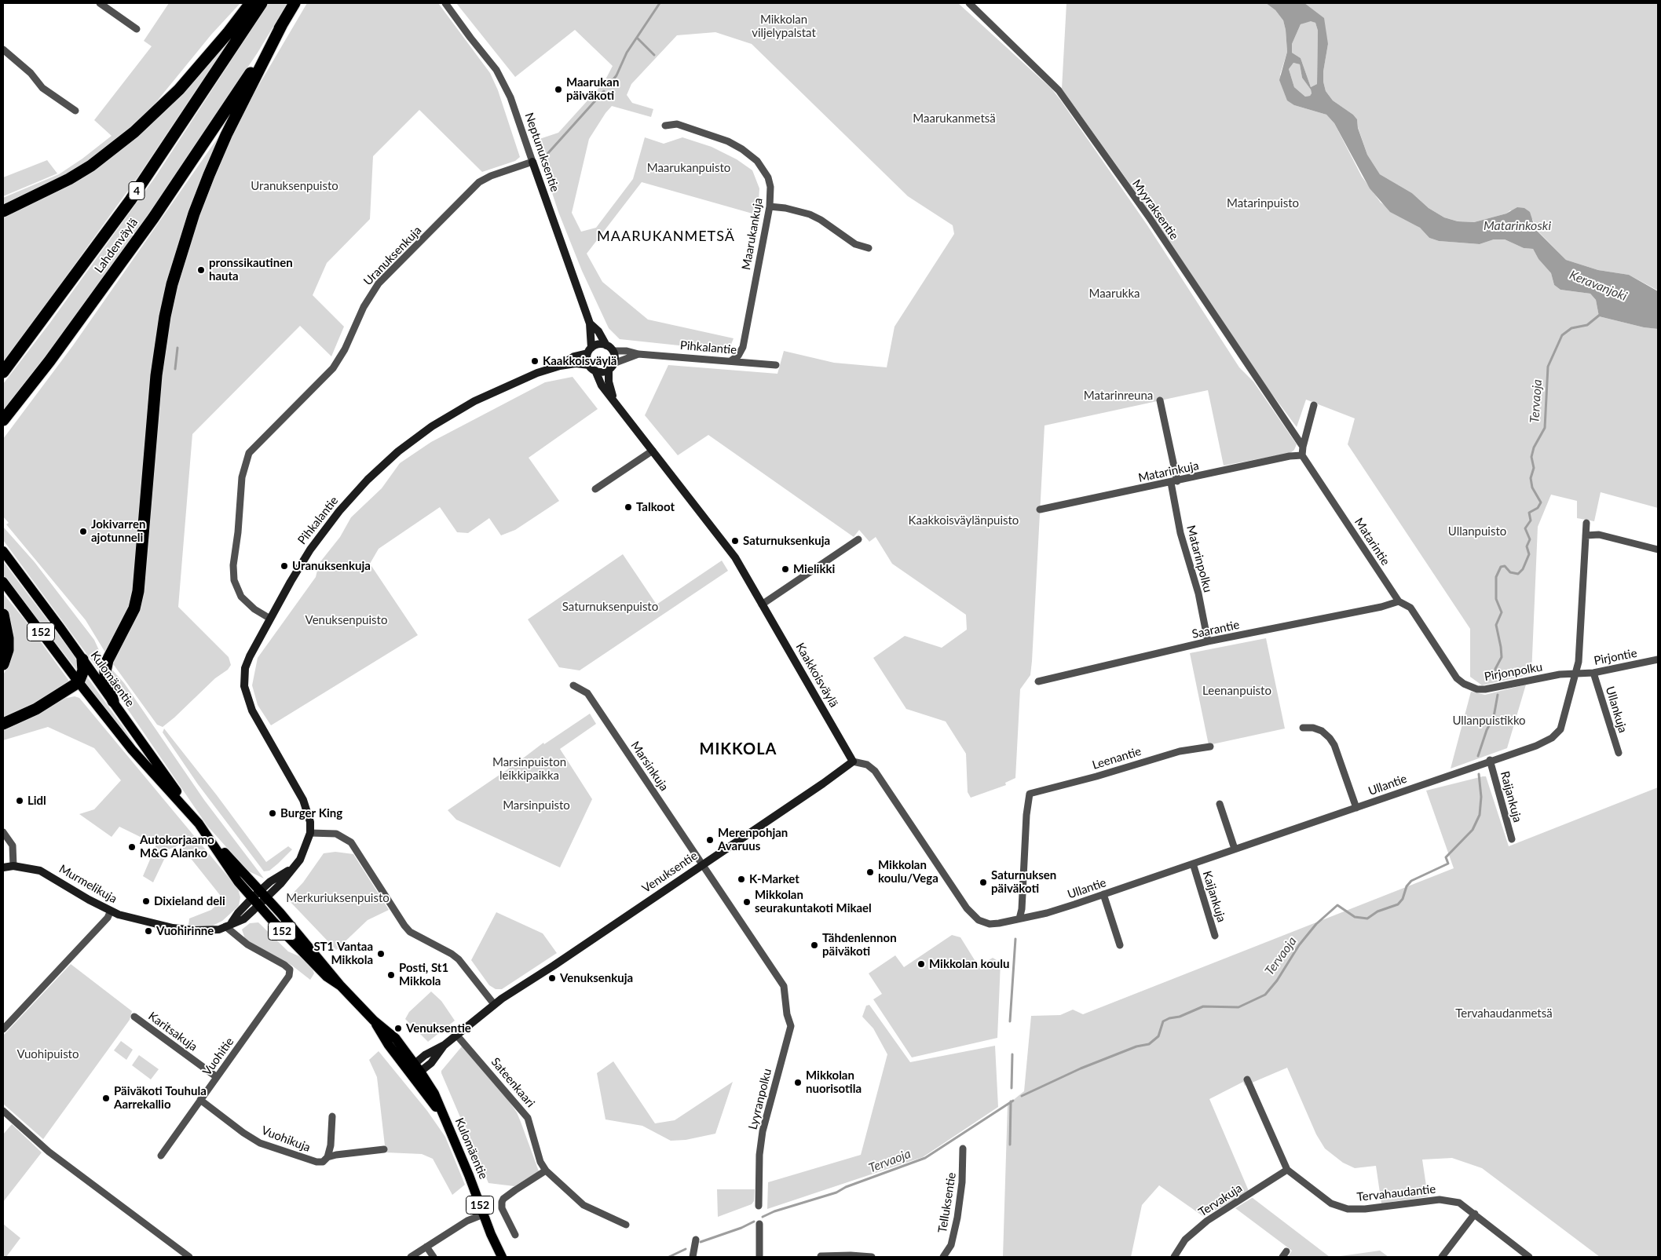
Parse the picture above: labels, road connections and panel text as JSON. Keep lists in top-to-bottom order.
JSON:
{
  "streets": {
    "highway": ["4", "Lahdenväylä"],
    "main road": ["152", "Kulomäentie"],
    "street": [
      "Neptunuksentie",
      "Myyraksentie",
      "Maarukankuja",
      "Uranuksenkuja",
      "Pihkalantie",
      "Matarinkuja",
      "Matarintie",
      "Matarinpolku",
      "Saarantie",
      "Pirjontie",
      "Pirjonpolku",
      "Kaakkoisväylä",
      "Ullankuja",
      "Leenantie",
      "Marsinkuja",
      "Ullantie",
      "Raijankuja",
      "Venuksentie",
      "Murmelikuja",
      "Kaijankuja",
      "Karitsakuja",
      "Vuohitie",
      "Sateenkaari",
      "Lyyranpolku",
      "Vuohikuja",
      "Tervahaudantie",
      "Tervakuja",
      "Telluksentie"
    ]
  },
  "crossings": [
    ["Neptunuksentie", "Uranuksenkuja"],
    ["Neptunuksentie", "Pihkalantie"],
    ["Neptunuksentie", "Kaakkoisväylä"],
    ["Maarukankuja", "Pihkalantie"],
    ["Uranuksenkuja", "Pihkalantie"],
    ["Pihkalantie", "Kaakkoisväylä"],
    ["Pihkalantie", "Kulomäentie"],
    ["Pihkalantie", "Murmelikuja"],
    ["Matarinkuja", "Matarintie"],
    ["Matarinkuja", "Matarinpolku"],
    ["Matarintie", "Saarantie"],
    ["Matarintie", "Pirjonpolku"],
    ["Matarinpolku", "Saarantie"],
    ["Pirjontie", "Pirjonpolku"],
    ["Pirjontie", "Ullankuja"],
    ["Pirjontie", "Ullantie"],
    ["Pirjonpolku", "Ullantie"],
    ["Kaakkoisväylä", "Venuksentie"],
    ["Kulomäentie", "Venuksentie"],
    ["Kulomäentie", "Murmelikuja"],
    ["Leenantie", "Ullantie"],
    ["Marsinkuja", "Venuksentie"],
    ["Marsinkuja", "Lyyranpolku"],
    ["Ullantie", "Raijankuja"],
    ["Ullantie", "Kaijankuja"],
    ["Venuksentie", "Sateenkaari"],
    ["Murmelikuja", "Vuohitie"],
    ["Karitsakuja", "Vuohitie"],
    ["Vuohitie", "Vuohikuja"],
    ["Tervahaudantie", "Tervakuja"]
  ],
  "districts": ["MAARUKANMETSÄ", "MIKKOLA"],
  "water": ["Matarinkoski", "Keravanjoki", "Tervaoja"],
  "parks": [
    "Mikkolan viljelypalstat",
    "Maarukanmetsä",
    "Maarukanpuisto",
    "Uranuksenpuisto",
    "Matarinpuisto",
    "Maarukka",
    "Matarinreuna",
    "Kaakkoisväylänpuisto",
    "Ullanpuisto",
    "Saturnuksenpuisto",
    "Venuksenpuisto",
    "Leenanpuisto",
    "Ullanpuistikko",
    "Marsinpuiston leikkipaikka",
    "Marsinpuisto",
    "Merkuriuksenpuisto",
    "Tervahaudanmetsä",
    "Vuohipuisto"
  ],
  "places": [
    "Maarukan päiväkoti",
    "pronssikautinen hauta",
    "Kaakkoisväylä",
    "Talkoot",
    "Jokivarren ajotunneli",
    "Saturnuksenkuja",
    "Uranuksenkuja",
    "Mielikki",
    "Lidl",
    "Burger King",
    "Merenpohjan Avaruus",
    "Autokorjaamo M&G Alanko",
    "Mikkolan koulu/Vega",
    "K-Market",
    "Saturnuksen päiväkoti",
    "Dixieland deli",
    "Mikkolan seurakuntakoti Mikael",
    "Vuohirinne",
    "Tähdenlennon päiväkoti",
    "ST1 Vantaa Mikkola",
    "Mikkolan koulu",
    "Posti, St1 Mikkola",
    "Venuksenkuja",
    "Venuksentie",
    "Mikkolan nuorisotila",
    "Päiväkoti Touhula Aarrekallio"
  ]
}
